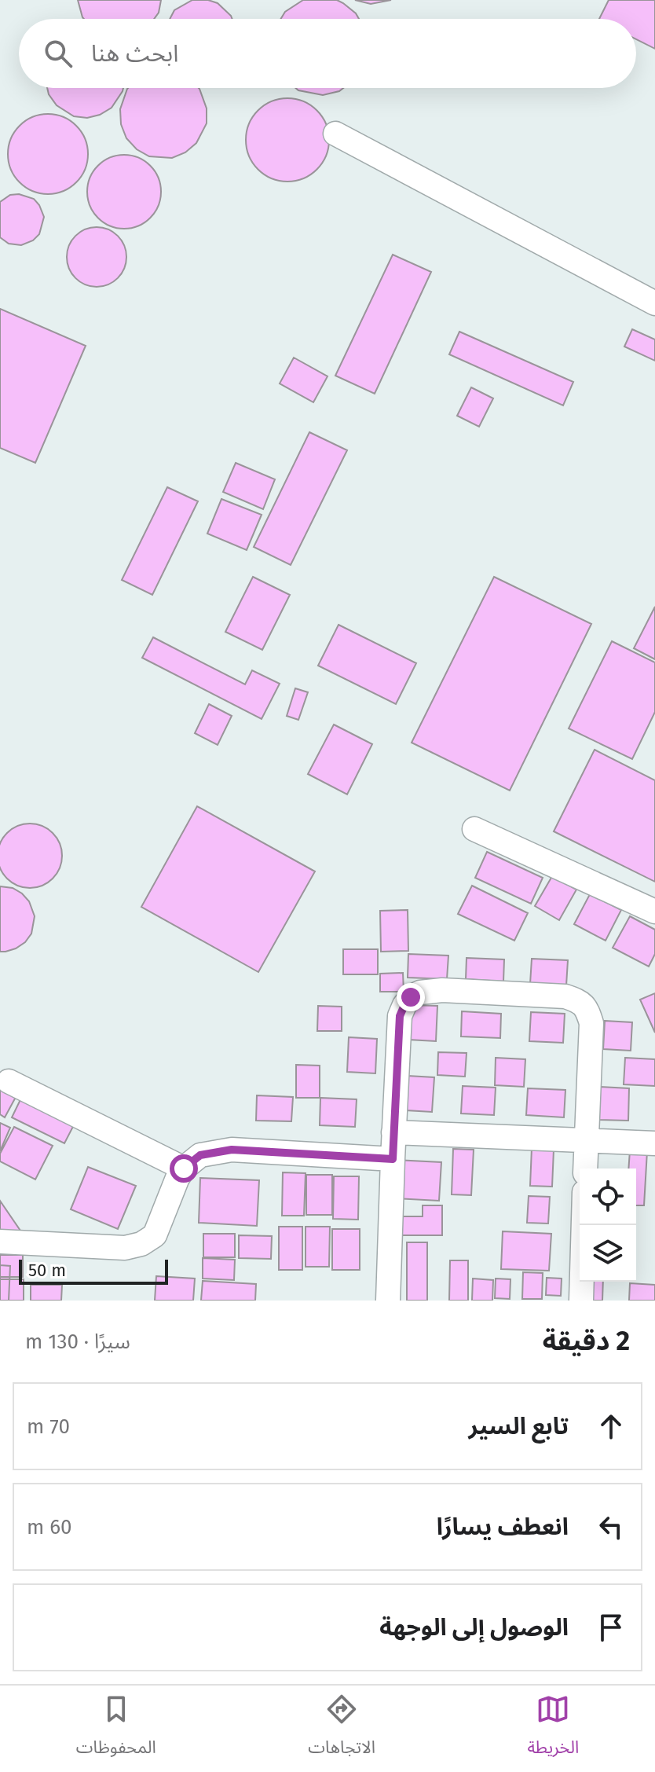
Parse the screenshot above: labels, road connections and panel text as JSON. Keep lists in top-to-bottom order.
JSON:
{
  "scale_bar": "50 m",
  "page": {
    "search": "ابحث هنا",
    "scale": "50 m",
    "heading": ["2 دقيقة", "سيرًا · 130 m"],
    "list": [
      ["تابع السير", "70 m"],
      ["انعطف يسارًا", "60 m"],
      "الوصول إلى الوجهة"
    ],
    "nav": ["الخريطة", "الاتجاهات", "المحفوظات"]
  }
}
